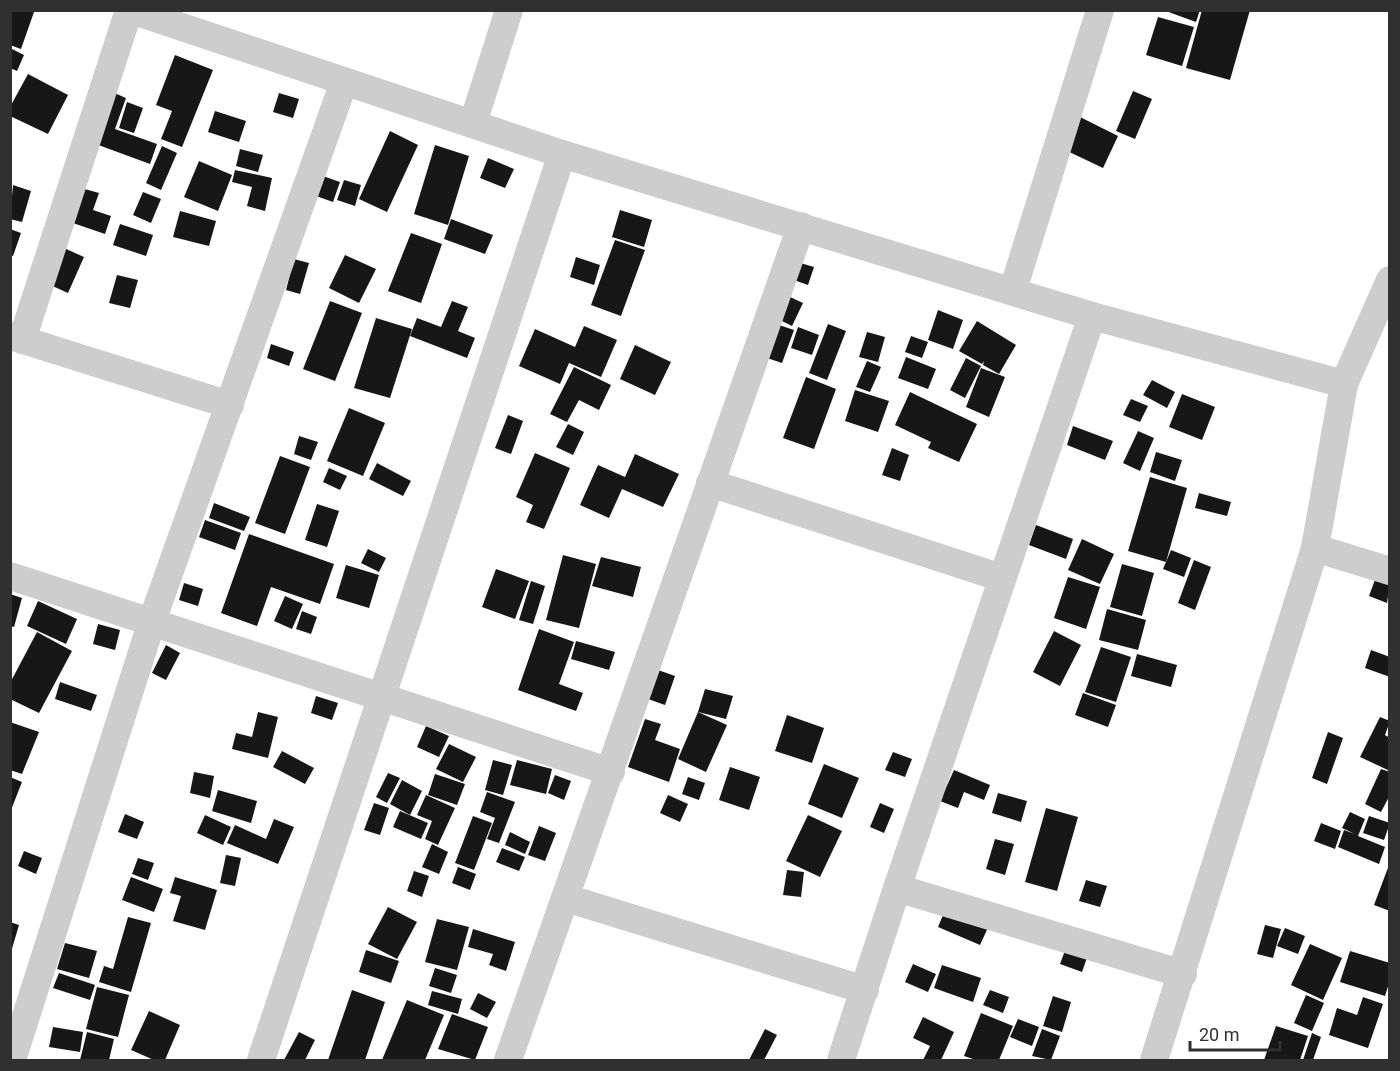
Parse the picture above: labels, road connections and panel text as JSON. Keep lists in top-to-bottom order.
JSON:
{
  "scale_bar": "20 m"
}
